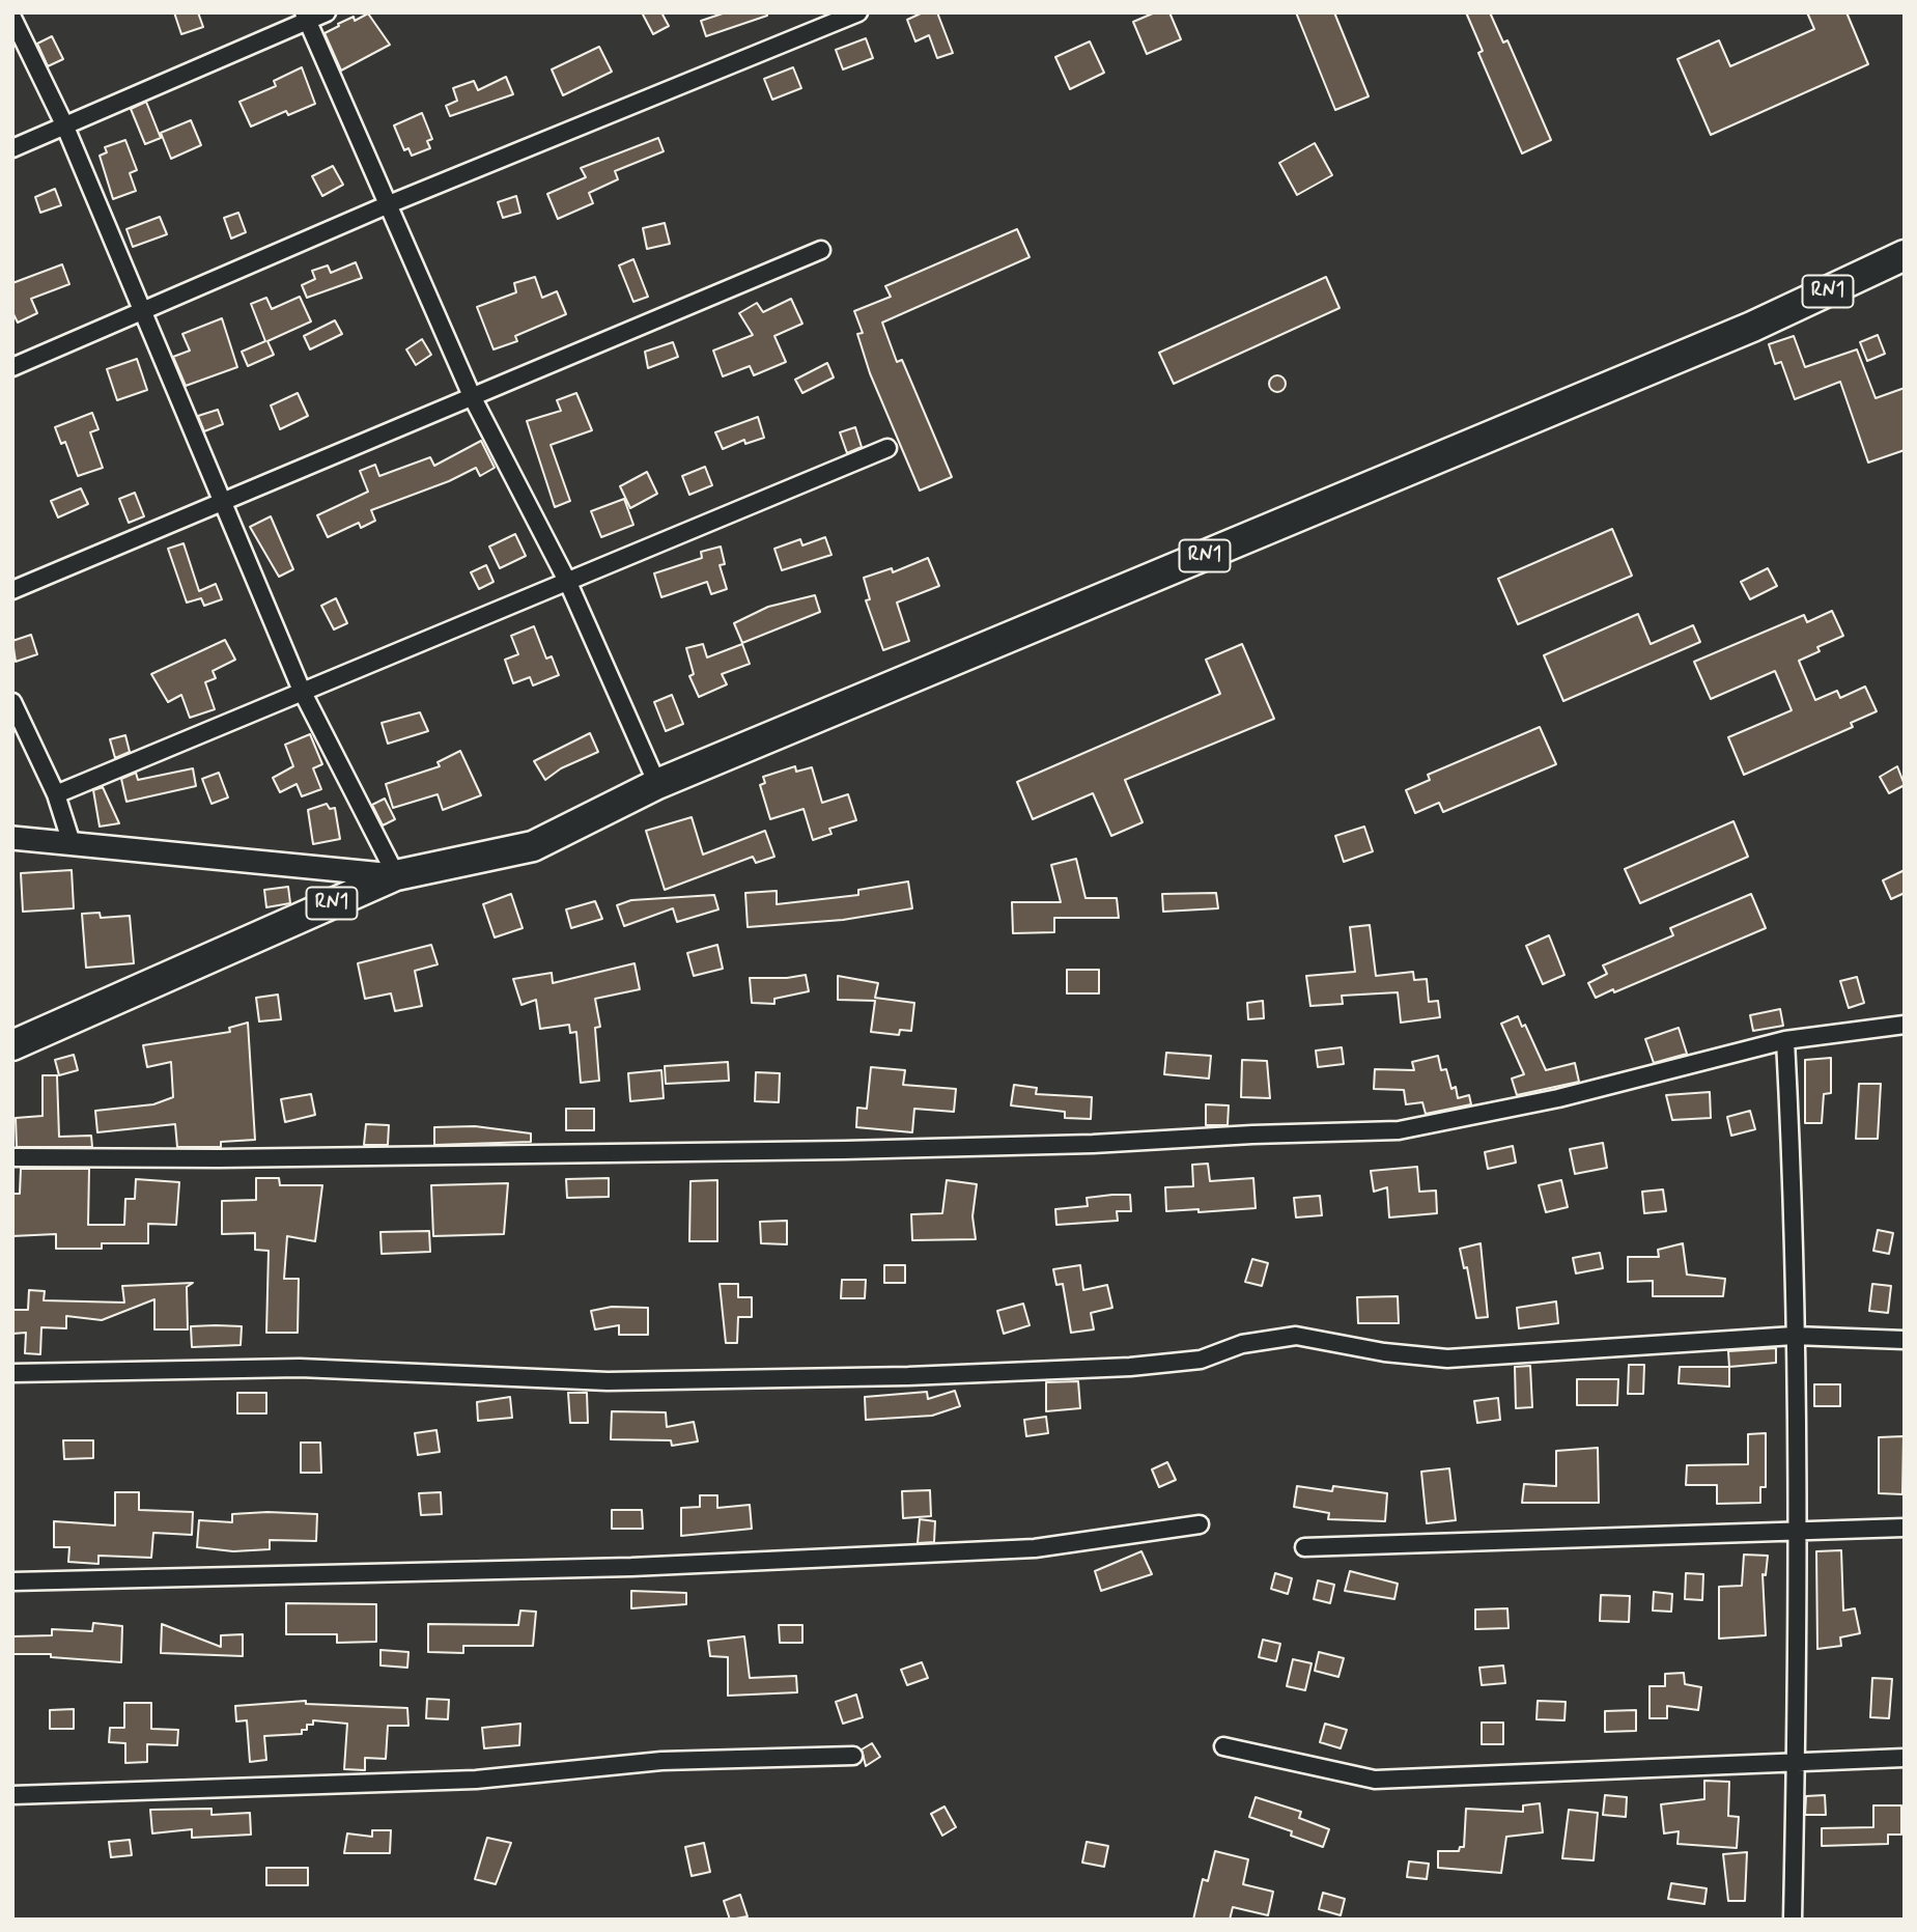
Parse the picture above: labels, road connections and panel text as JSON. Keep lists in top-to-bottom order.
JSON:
{
  "streets": {
    "highway": ["RN1"]
  }
}
